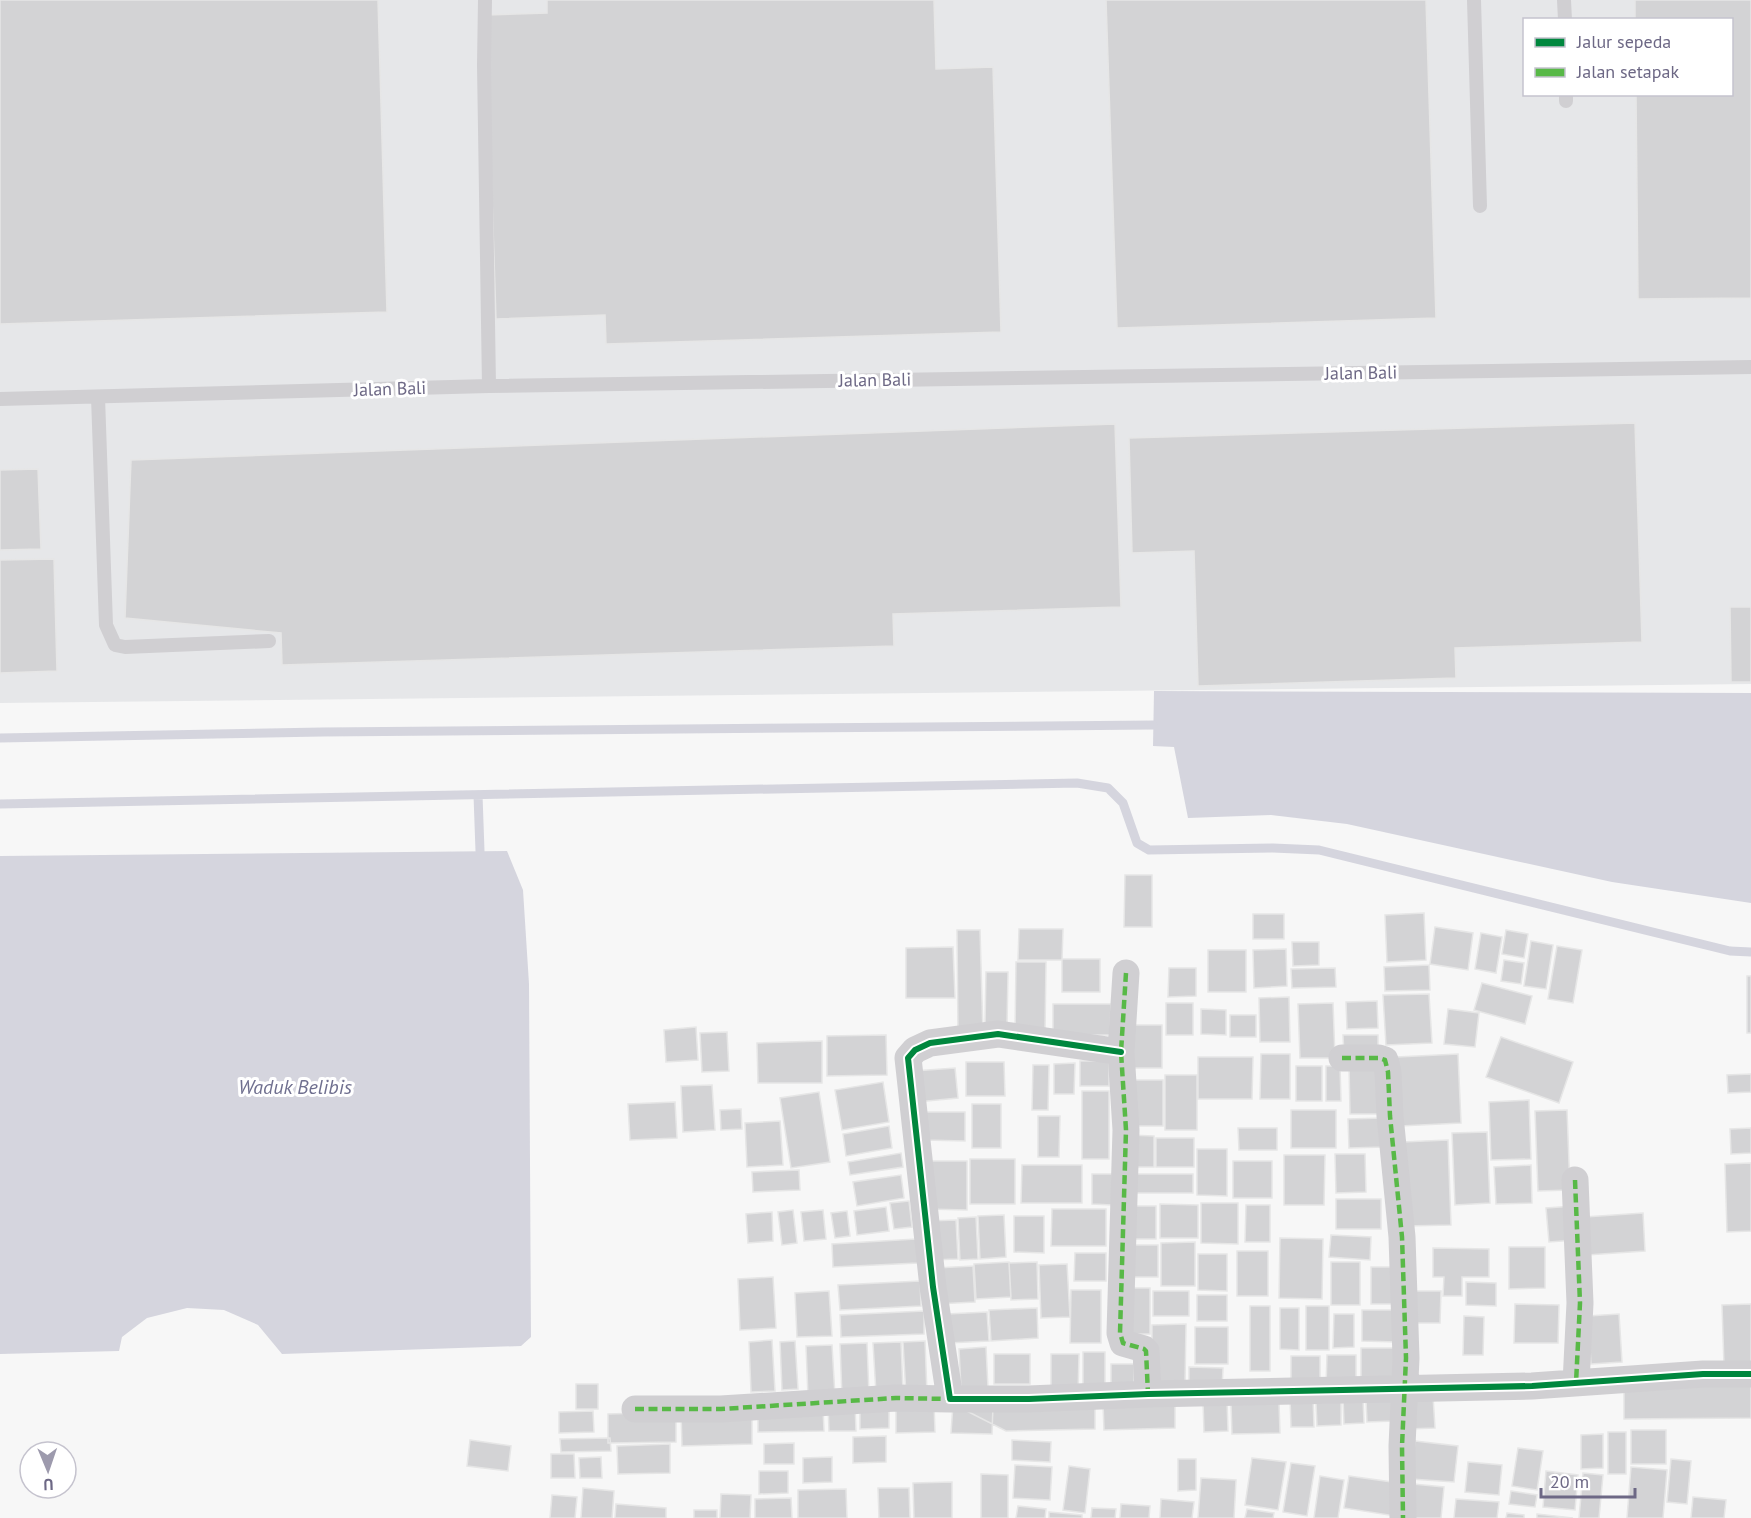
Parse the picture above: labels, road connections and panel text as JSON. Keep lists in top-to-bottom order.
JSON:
{
  "streets": {
    "lane": ["Jalan Bali"]
  },
  "water": ["Waduk Belibis"],
  "legend": ["Jalur sepeda", "Jalan setapak"],
  "scale_bar": "20 m",
  "north": "bottom"
}
